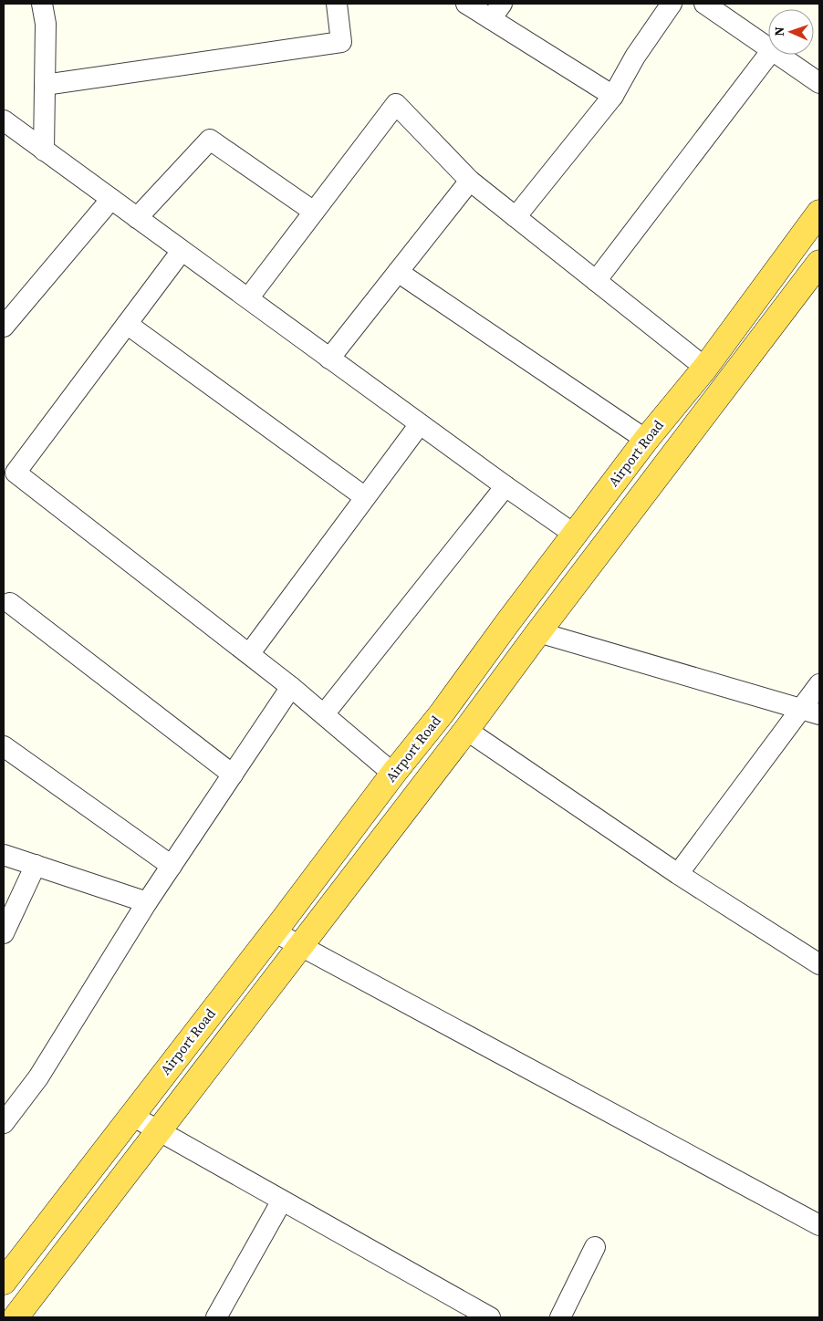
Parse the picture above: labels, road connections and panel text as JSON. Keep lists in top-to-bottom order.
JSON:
{
  "streets": {
    "highway": ["Airport Road"]
  },
  "north": "left"
}
